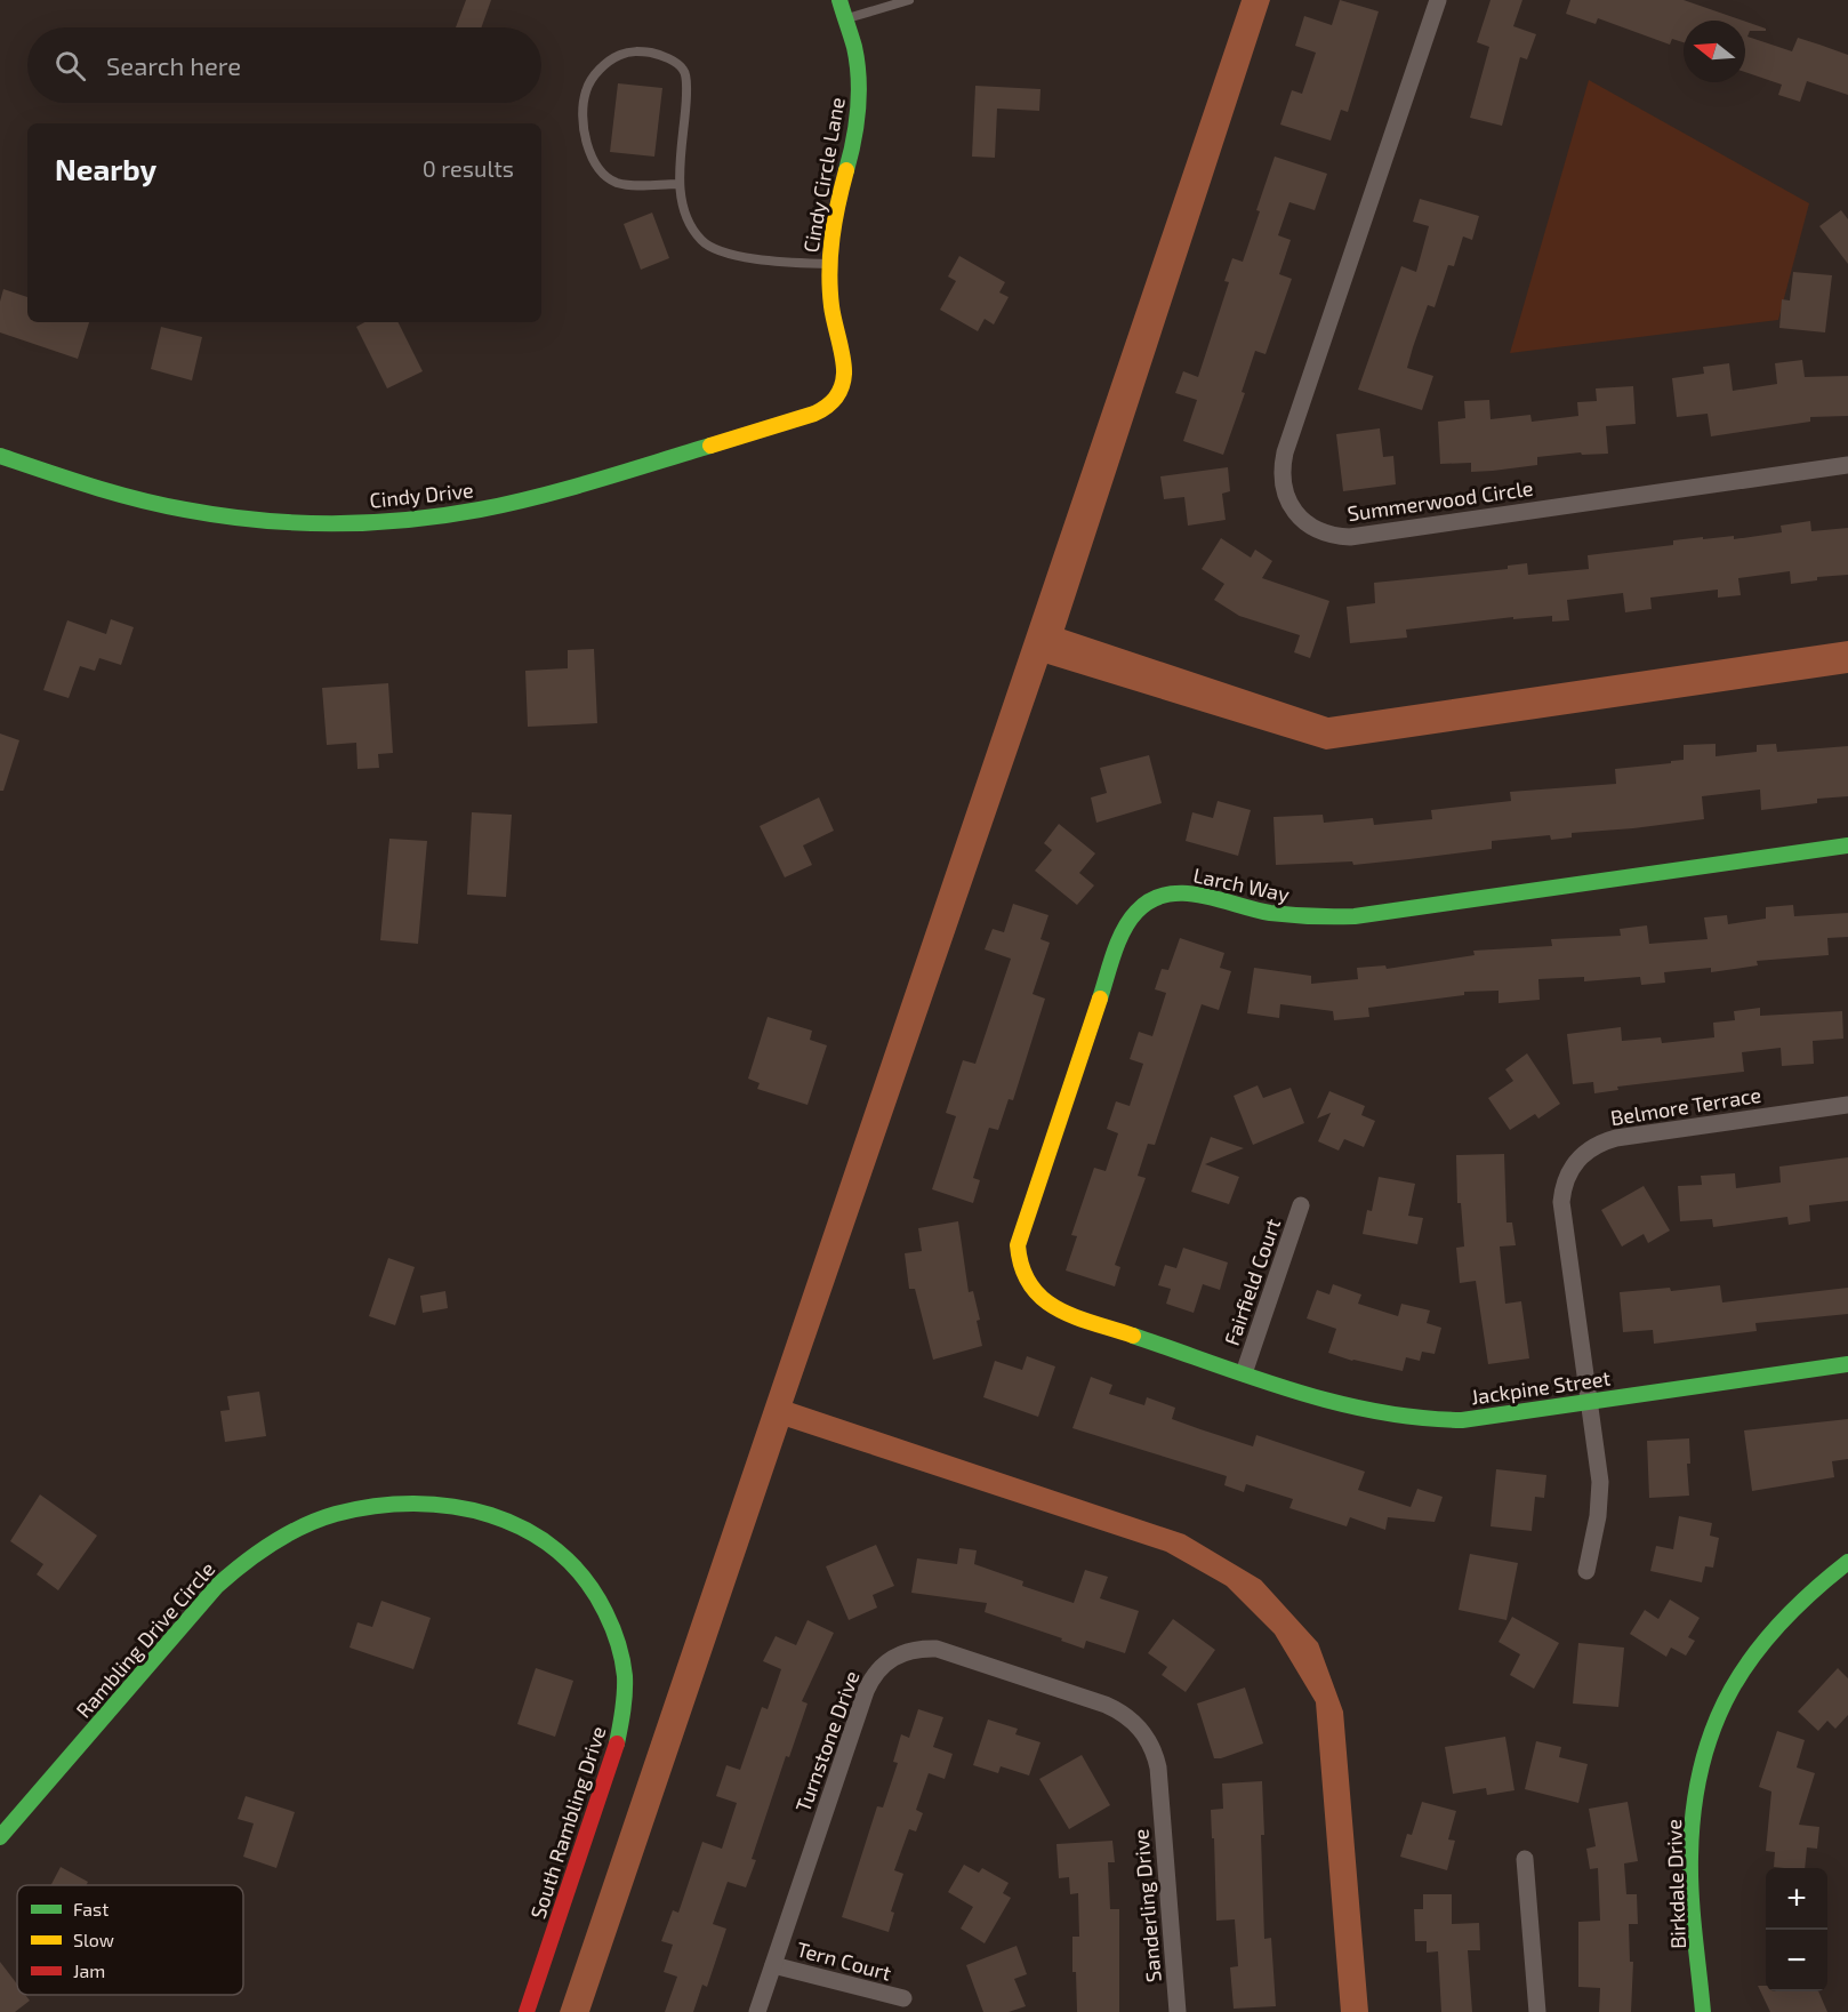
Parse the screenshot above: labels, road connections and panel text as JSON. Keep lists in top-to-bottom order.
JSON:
{
  "streets": {
    "street": [
      "Cindy Circle Lane",
      "Cindy Drive",
      "Summerwood Circle",
      "Larch Way",
      "Belmore Terrace",
      "Fairfield Court",
      "Jackpine Street",
      "Rambling Drive Circle",
      "Turnstone Drive",
      "South Rambling Drive",
      "Birkdale Drive",
      "Sanderling Drive",
      "Tern Court"
    ]
  },
  "crossings": [
    ["Cindy Circle Lane", "Cindy Drive"],
    ["Larch Way", "Fairfield Court"],
    ["Larch Way", "Jackpine Street"],
    ["Belmore Terrace", "Jackpine Street"],
    ["Fairfield Court", "Jackpine Street"],
    ["Rambling Drive Circle", "South Rambling Drive"],
    ["Turnstone Drive", "Sanderling Drive"],
    ["Turnstone Drive", "Tern Court"]
  ],
  "legend": ["Fast", "Slow", "Jam"],
  "north": "left",
  "page": {
    "search": "Search here",
    "heading": ["Nearby", "0 results"],
    "map_buttons": ["+", "−"]
  }
}
